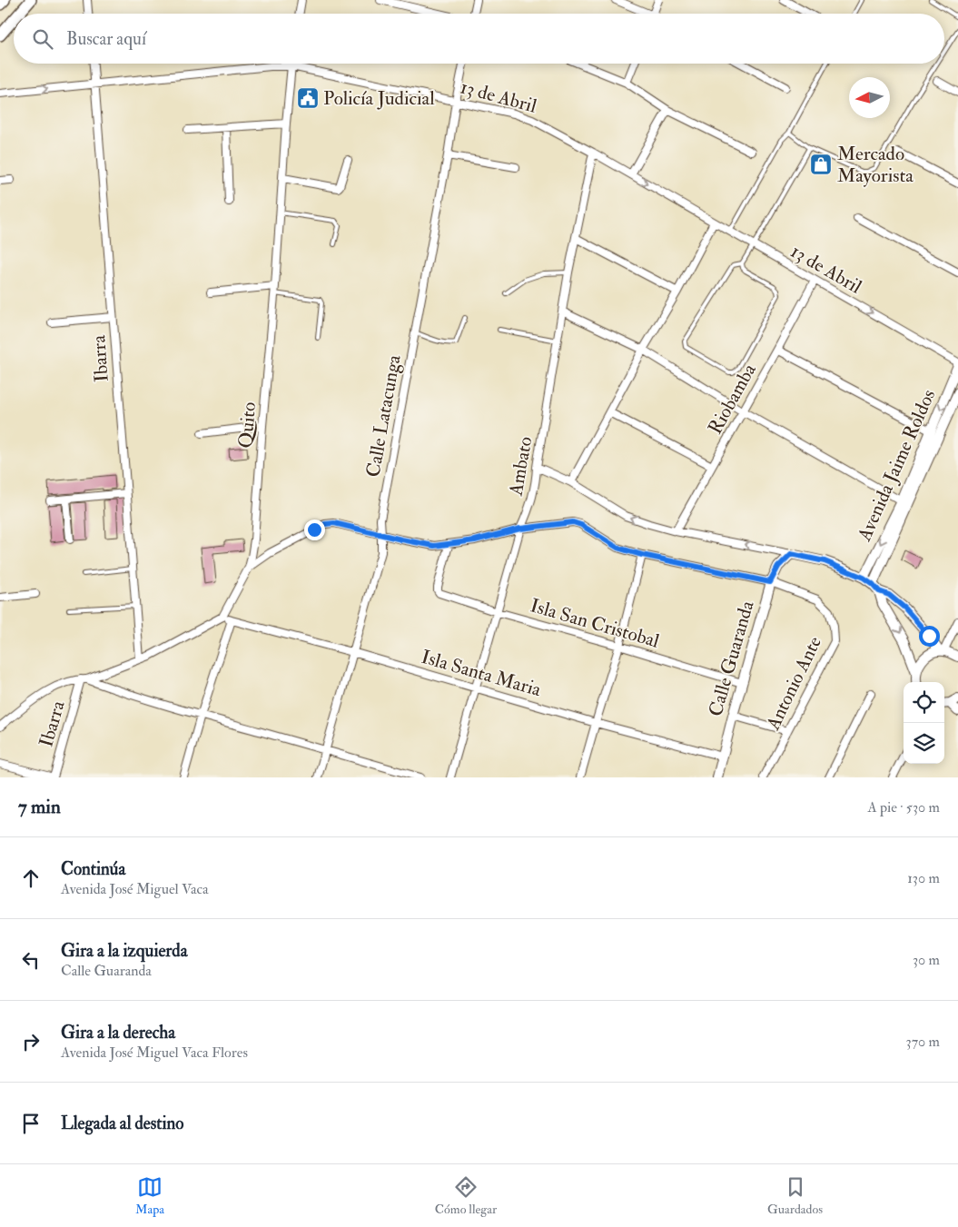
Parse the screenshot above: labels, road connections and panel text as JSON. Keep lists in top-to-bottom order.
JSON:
{
  "streets": {
    "street": [
      "13 de Abril",
      "Ibarra",
      "Riobamba",
      "Calle Latacunga",
      "Quito",
      "Avenida Jaime Roldos",
      "Ambato",
      "Isla San Cristobal",
      "Calle Guaranda",
      "Isla Santa Maria",
      "Antonio Ante"
    ]
  },
  "crossings": [
    ["13 de Abril", "Ibarra"],
    ["13 de Abril", "Riobamba"],
    ["13 de Abril", "Calle Latacunga"],
    ["13 de Abril", "Quito"],
    ["13 de Abril", "Ambato"],
    ["Calle Latacunga", "Isla Santa Maria"],
    ["Calle Latacunga", "Antonio Ante"],
    ["Quito", "Antonio Ante"],
    ["Ambato", "Isla San Cristobal"],
    ["Ambato", "Isla Santa Maria"],
    ["Ambato", "Antonio Ante"],
    ["Isla San Cristobal", "Calle Guaranda"],
    ["Isla San Cristobal", "Antonio Ante"],
    ["Calle Guaranda", "Isla Santa Maria"],
    ["Calle Guaranda", "Antonio Ante"]
  ],
  "places": {
    "public building": ["Policía Judicial"],
    "shop": ["Mercado Mayorista"]
  },
  "north": "left",
  "page": {
    "search": "Buscar aquí",
    "heading": ["7 min", "A pie · 530 m"],
    "list": [
      ["Continúa", "Avenida José Miguel Vaca", "130 m"],
      ["Gira a la izquierda", "Calle Guaranda", "30 m"],
      ["Gira a la derecha", "Avenida José Miguel Vaca Flores", "370 m"],
      "Llegada al destino"
    ],
    "nav": ["Mapa", "Cómo llegar", "Guardados"]
  }
}
